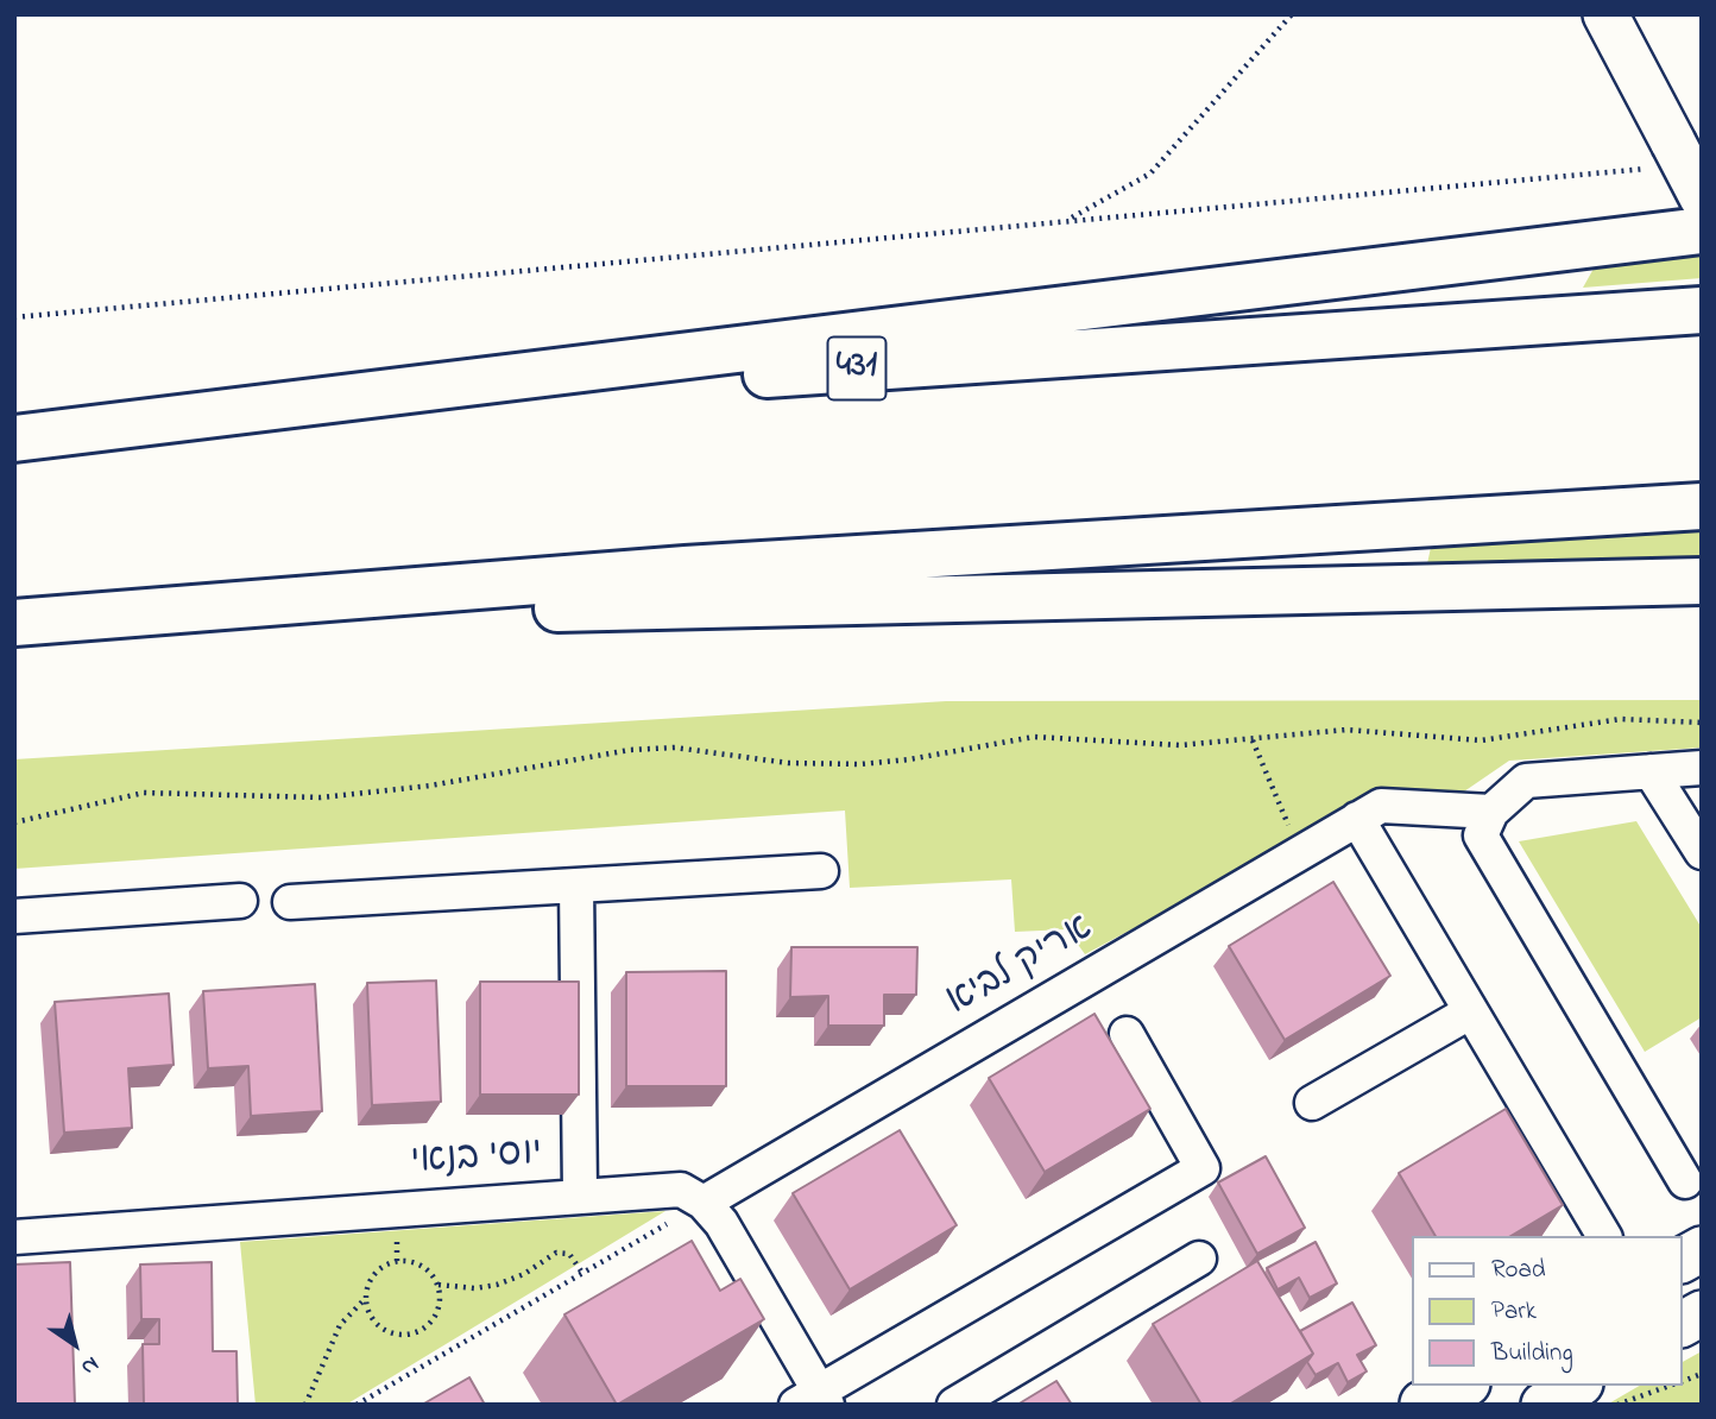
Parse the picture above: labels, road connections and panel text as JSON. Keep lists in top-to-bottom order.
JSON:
{
  "streets": {
    "highway": ["431"],
    "street": ["אריק לביא", "יוסי בנאי"]
  },
  "crossings": [
    ["אריק לביא", "יוסי בנאי"]
  ],
  "legend": ["Road", "Park", "Building"],
  "north": "bottom right"
}
